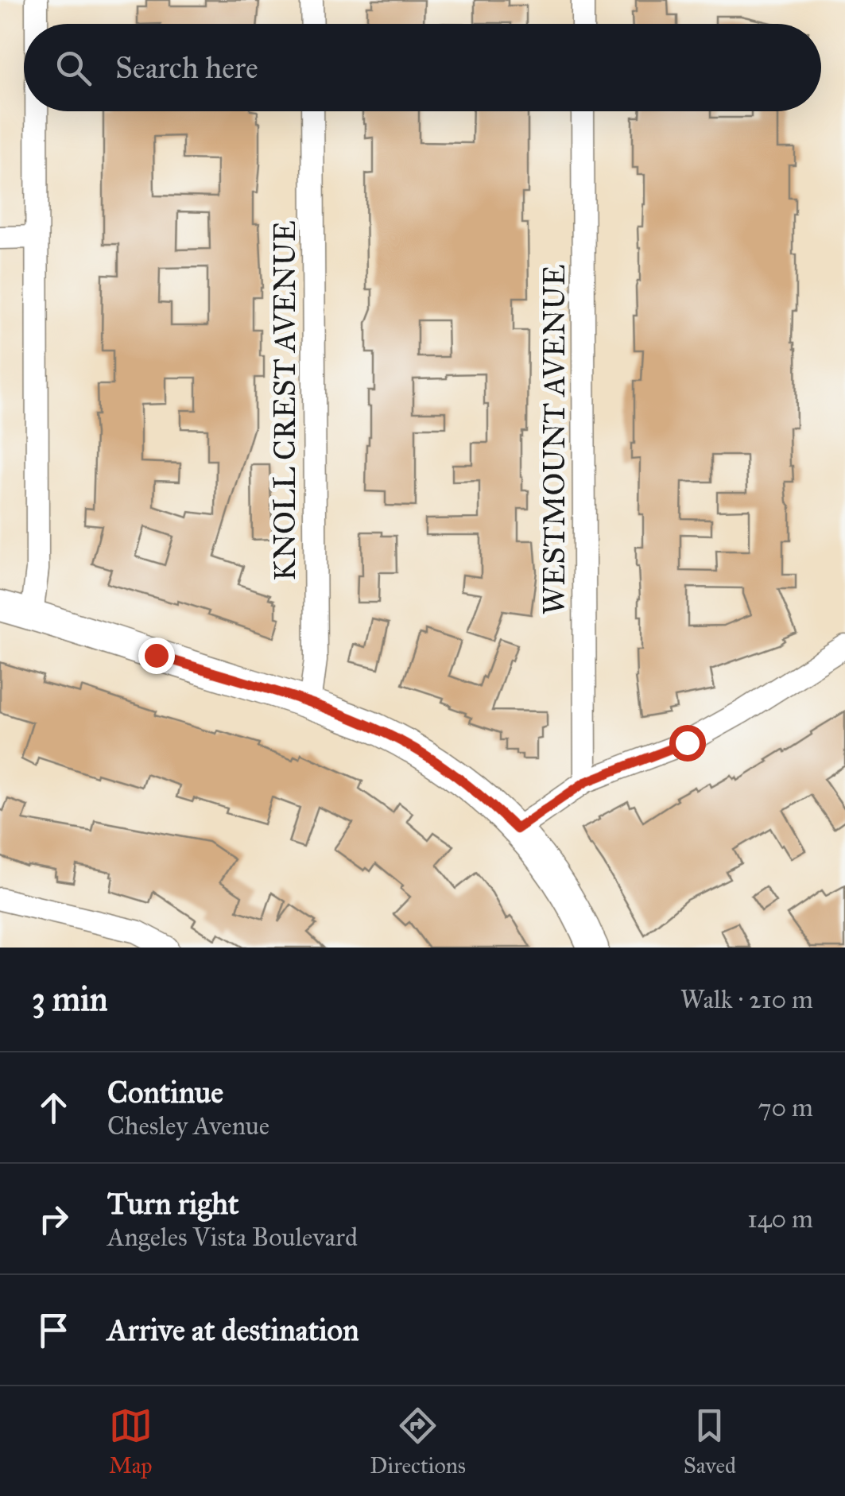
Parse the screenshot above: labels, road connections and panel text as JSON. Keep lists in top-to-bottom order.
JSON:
{
  "streets": {
    "street": ["KNOLL CREST AVENUE", "WESTMOUNT AVENUE"]
  },
  "page": {
    "search": "Search here",
    "heading": ["3 min", "Walk · 210 m"],
    "list": [
      ["Continue", "Chesley Avenue", "70 m"],
      ["Turn right", "Angeles Vista Boulevard", "140 m"],
      "Arrive at destination"
    ],
    "nav": ["Map", "Directions", "Saved"]
  }
}
